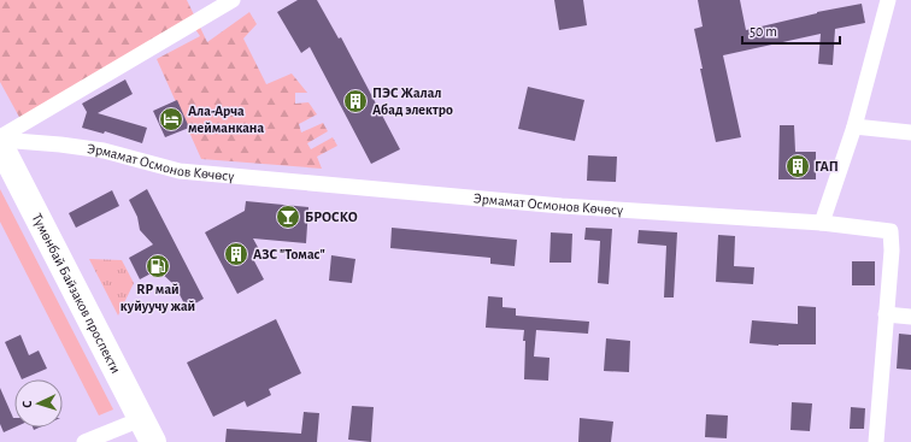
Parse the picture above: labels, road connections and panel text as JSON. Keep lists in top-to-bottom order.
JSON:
{
  "streets": {
    "highway": ["Түмөнбай Байзаков проспекти"],
    "street": ["Эрмамат Осмонов Көчөсү"]
  },
  "places": {
    "building": ["ПЭС Жалал Абад электро", "ГАП", "АЗС \"Томас\""],
    "hotel": ["Ала-Арча мейманкана"],
    "bar": ["БРОСКО"],
    "fuel station": ["RP май куйуучу жай"]
  },
  "scale_bar": "50 m",
  "north": "left"
}
